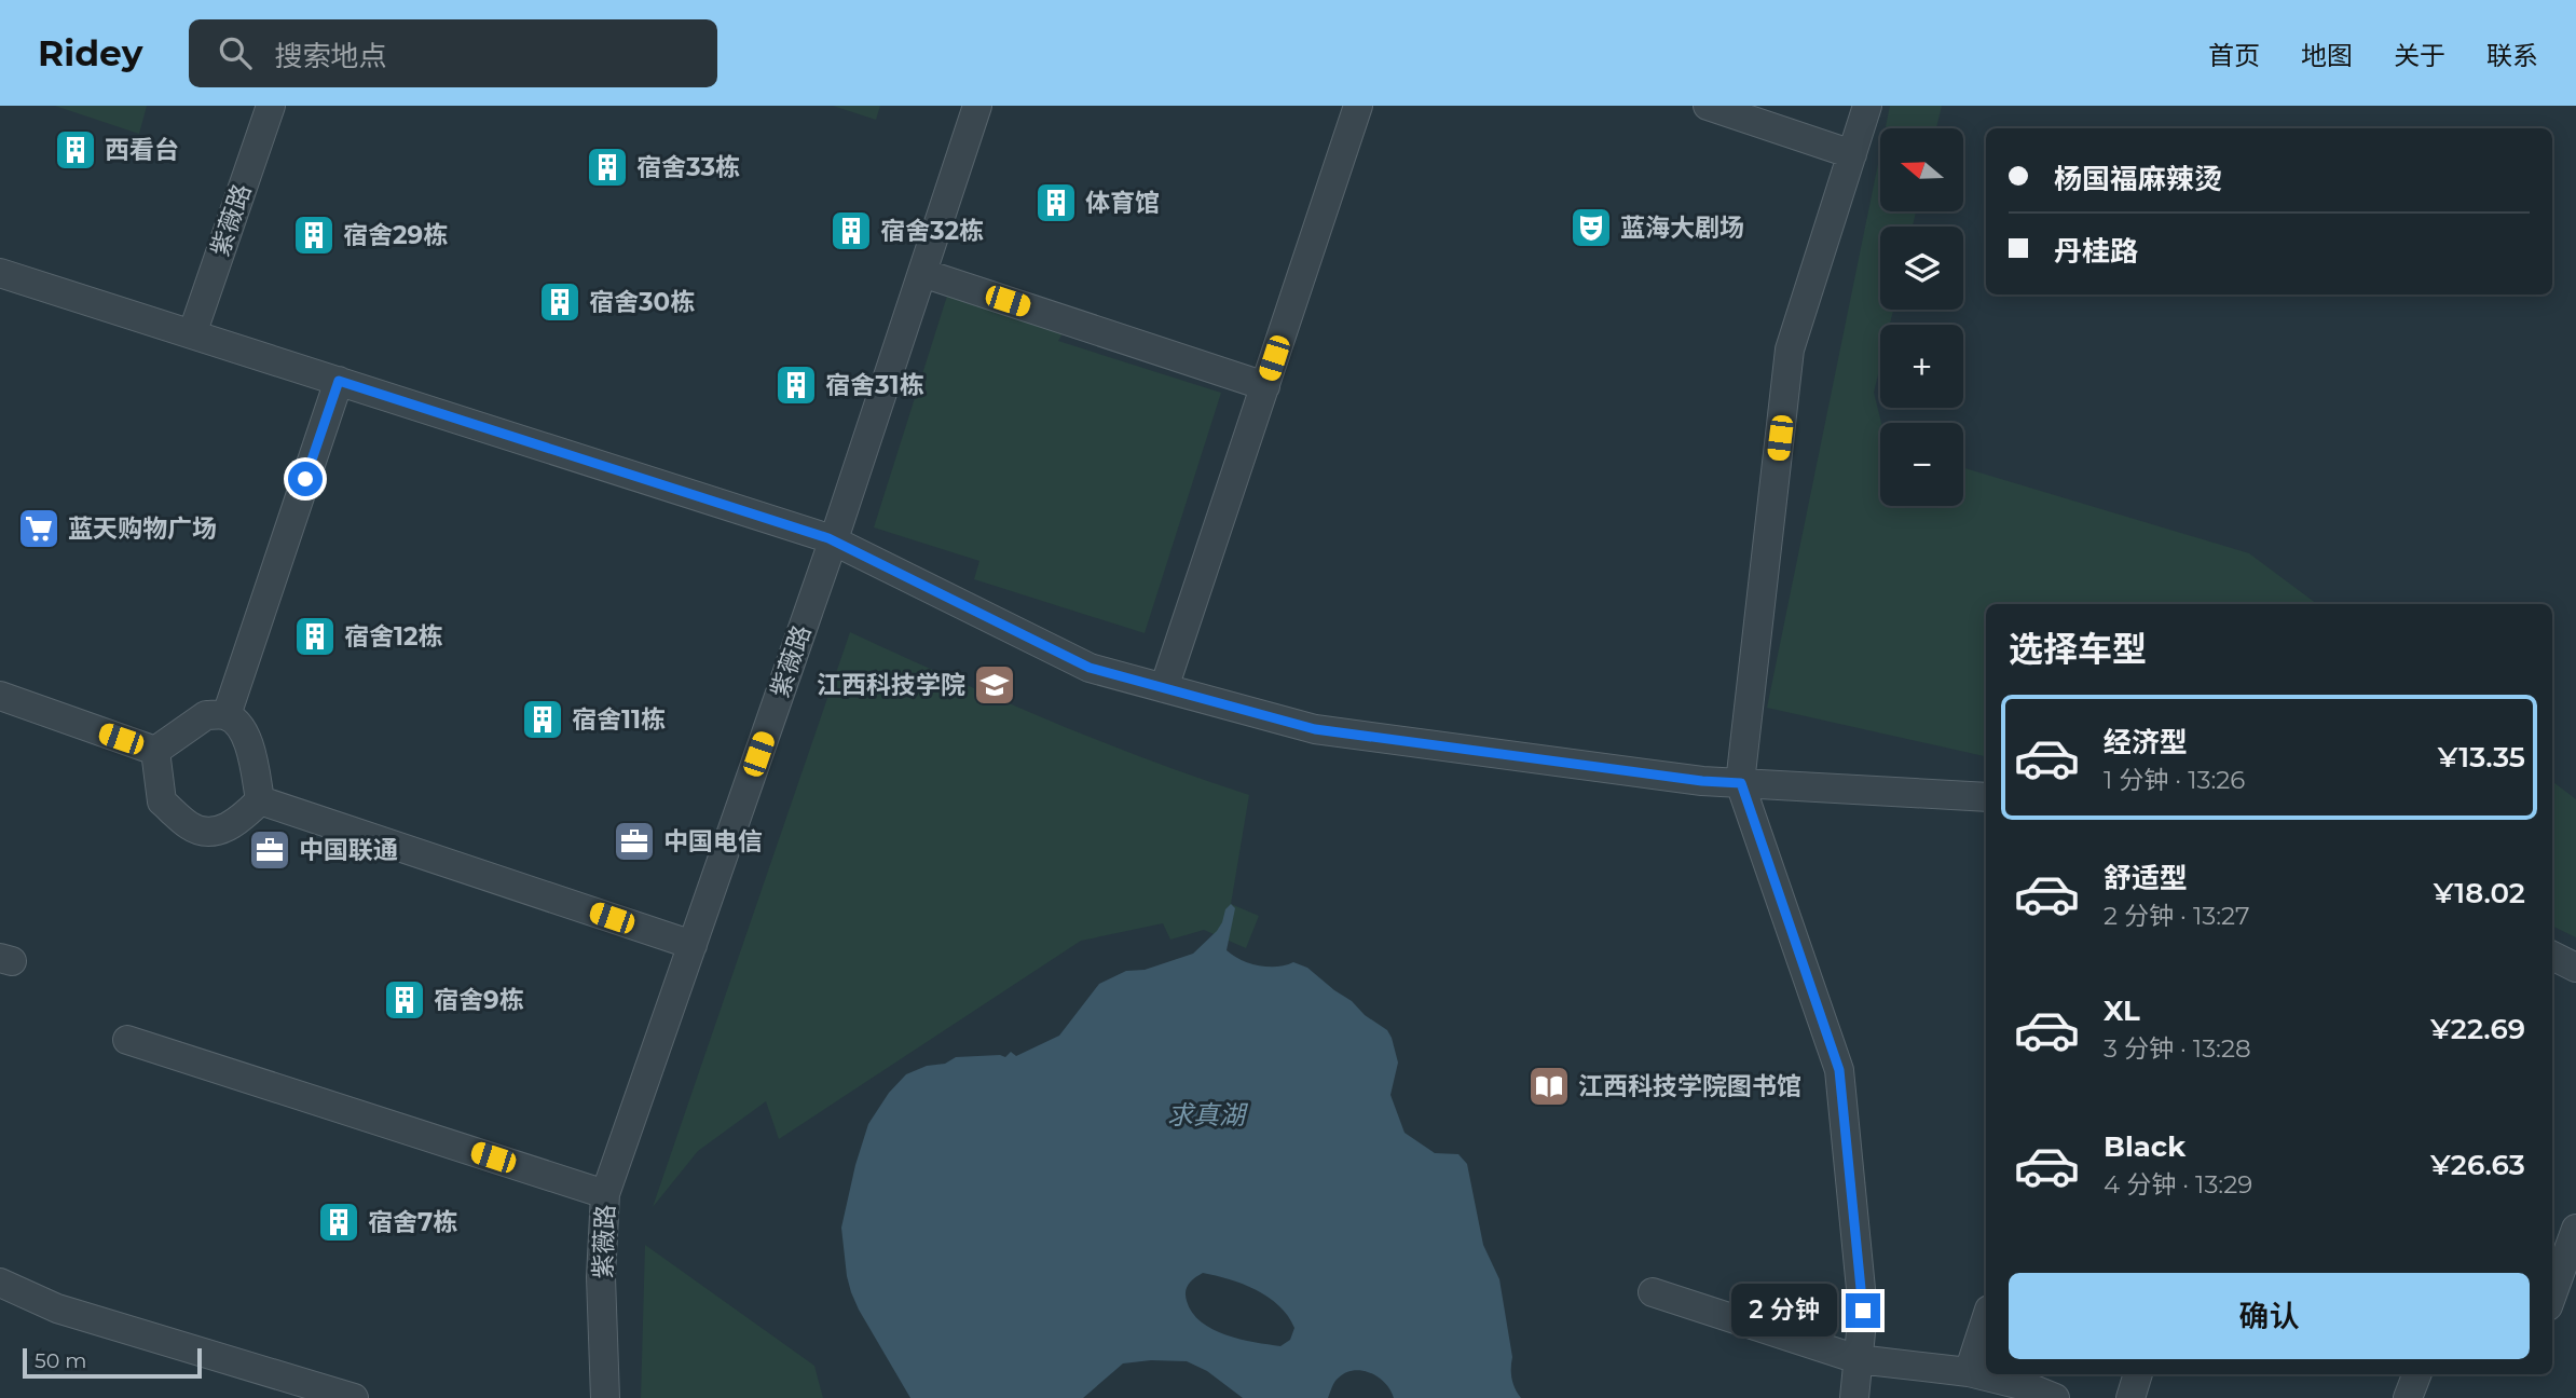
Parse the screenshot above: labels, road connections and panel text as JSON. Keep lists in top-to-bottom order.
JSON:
{
  "streets": {
    "street": ["紫薇路"]
  },
  "water": ["求真湖"],
  "places": {
    "building": [
      "西看台",
      "宿舍33栋",
      "体育馆",
      "宿舍32栋",
      "宿舍29栋",
      "宿舍30栋",
      "宿舍31栋",
      "宿舍12栋",
      "宿舍11栋",
      "宿舍9栋",
      "宿舍7栋"
    ],
    "theatre": ["蓝海大剧场"],
    "supermarket": ["蓝天购物广场"],
    "school or university": ["江西科技学院"],
    "office": ["中国电信", "中国联通"],
    "library": ["江西科技学院图书馆"]
  },
  "scale_bar": "50 m",
  "north": "left",
  "page": {
    "header": "Ridey",
    "search": "搜索地点",
    "nav": [
      "首页",
      "地图",
      "关于",
      "联系"
    ],
    "map_buttons": ["+", "−"],
    "banner": ["杨国福麻辣烫", "丹桂路"],
    "heading": "选择车型",
    "list": [
      {
        "name": "经济型",
        "note": "1 分钟 · 13:26",
        "value": "¥13.35"
      },
      {
        "name": "舒适型",
        "note": "2 分钟 · 13:27",
        "value": "¥18.02"
      },
      {
        "name": "XL",
        "note": "3 分钟 · 13:28",
        "value": "¥22.69"
      },
      {
        "name": "Black",
        "note": "4 分钟 · 13:29",
        "value": "¥26.63"
      }
    ],
    "buttons": "确认",
    "bubble": "2 分钟",
    "scale": "50 m"
  }
}
